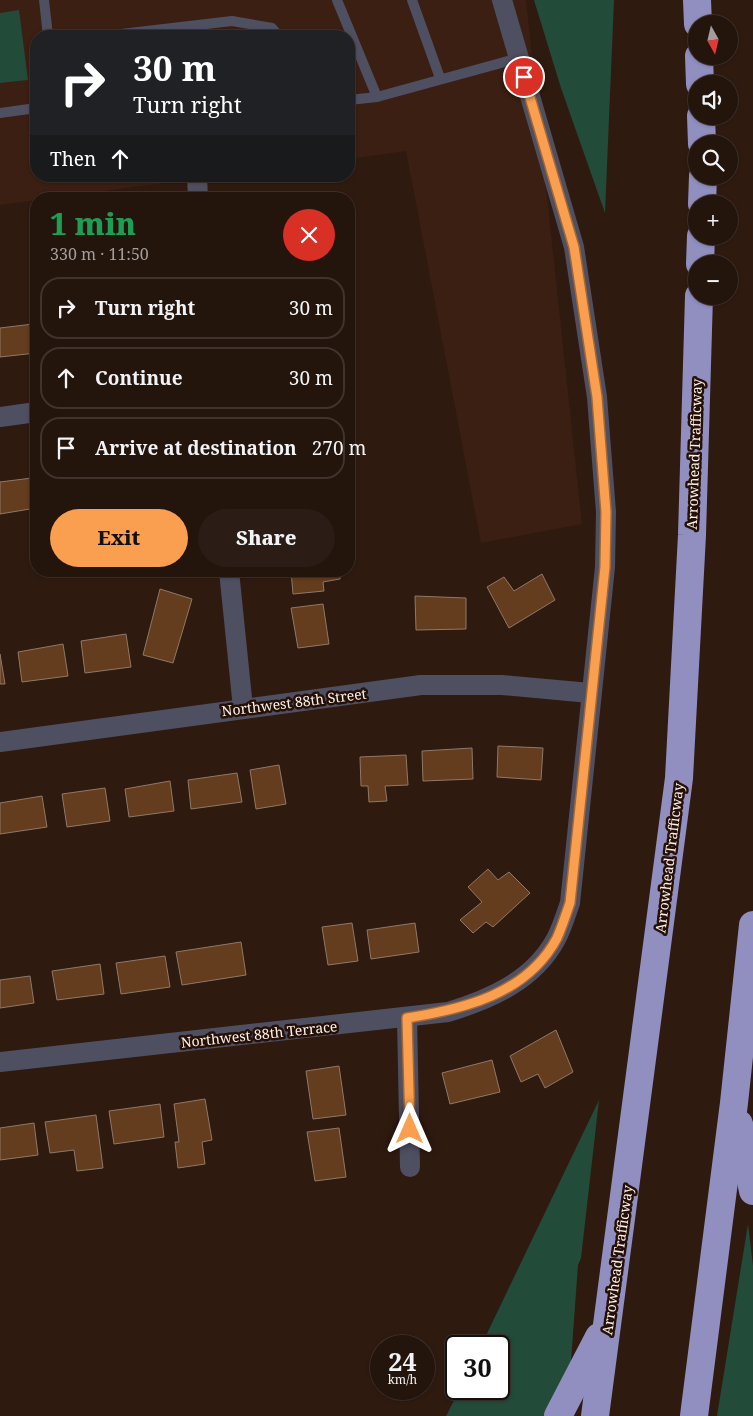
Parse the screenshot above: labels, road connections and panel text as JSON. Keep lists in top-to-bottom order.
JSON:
{
  "streets": {
    "highway": ["Arrowhead Trafficway"],
    "street": ["Northwest 88th Street", "Northwest 88th Terrace"]
  },
  "crossings": [
    ["Northwest 88th Street", "Northwest 88th Terrace"]
  ],
  "north": "bottom",
  "page": {
    "map_buttons": ["+", "−"],
    "turn": ["30 m", "Turn right"],
    "then": "Then",
    "heading": ["1 min", "330 m · 11:50"],
    "list": [
      {
        "name": "Turn right",
        "value": "30 m"
      },
      {
        "name": "Continue",
        "value": "30 m"
      },
      {
        "name": "Arrive at destination",
        "value": "270 m"
      }
    ],
    "buttons": ["Exit", "Share"],
    "speed": "24 km/h",
    "limit": "30"
  }
}
